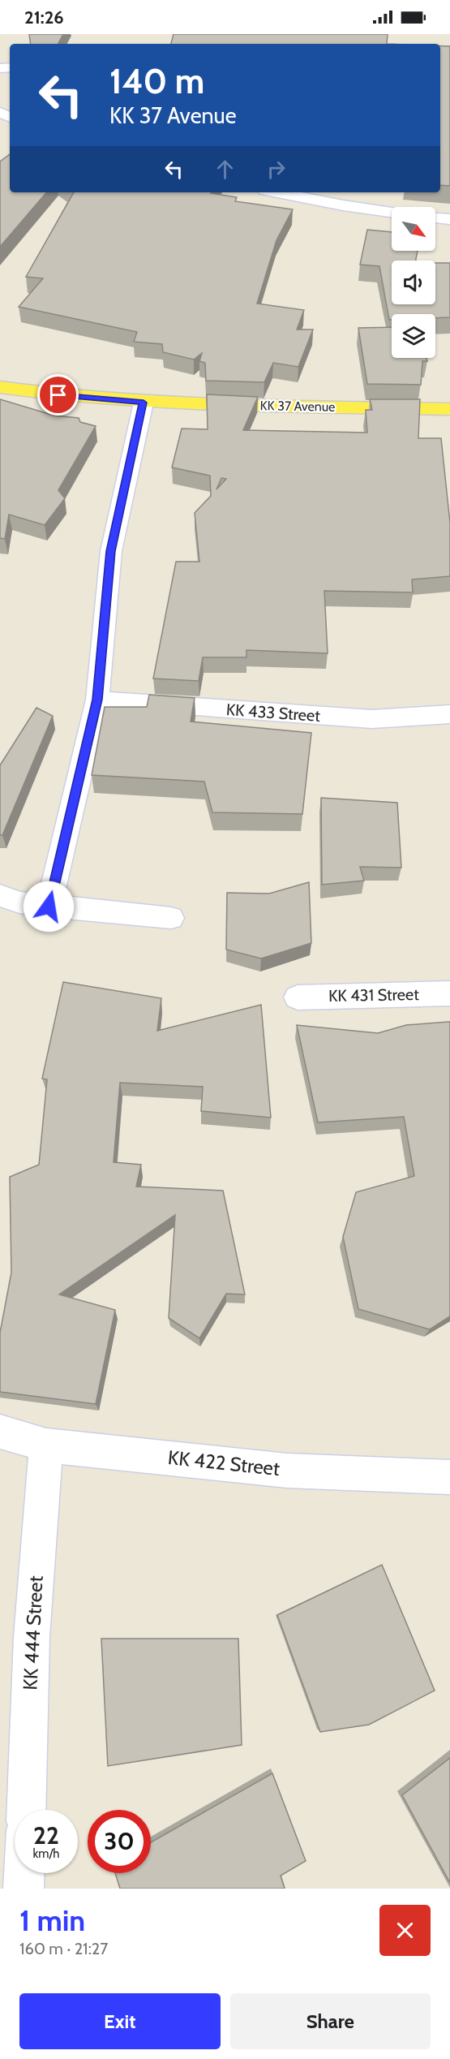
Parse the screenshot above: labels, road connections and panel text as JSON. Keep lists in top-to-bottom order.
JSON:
{
  "streets": {
    "main road": ["KK 37 Avenue"],
    "street": [
      "KK 433 Street",
      "KK 431 Street",
      "KK 422 Street",
      "KK 444 Street"
    ]
  },
  "crossings": [
    ["KK 422 Street", "KK 444 Street"]
  ],
  "north": "bottom right",
  "page": {
    "status": "21:26",
    "turn": ["140 m", "KK 37 Avenue"],
    "speed": "22 km/h",
    "limit": "30",
    "heading": ["1 min", "160 m · 21:27"],
    "buttons": ["Exit", "Share"]
  }
}
